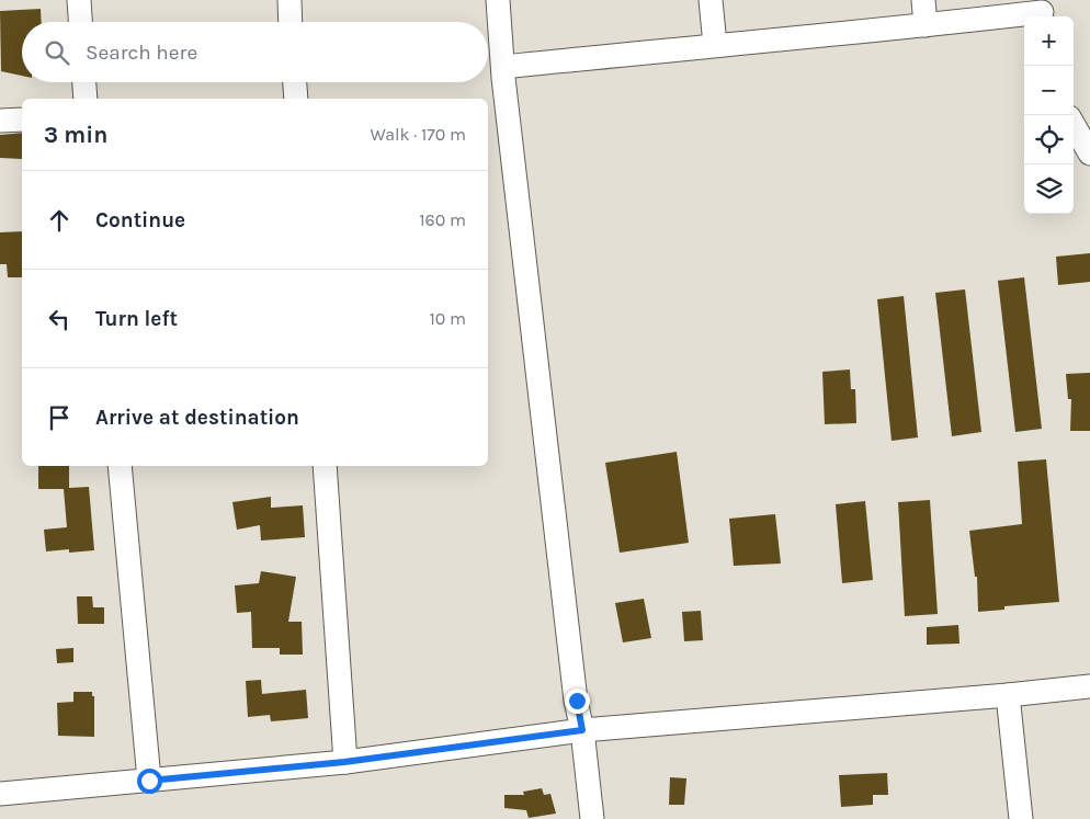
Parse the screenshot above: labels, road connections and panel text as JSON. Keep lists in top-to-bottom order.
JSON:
{
  "page": {
    "map_buttons": ["+", "−"],
    "search": "Search here",
    "heading": ["3 min", "Walk · 170 m"],
    "list": [
      ["Continue", "160 m"],
      ["Turn left", "10 m"],
      "Arrive at destination"
    ]
  }
}
